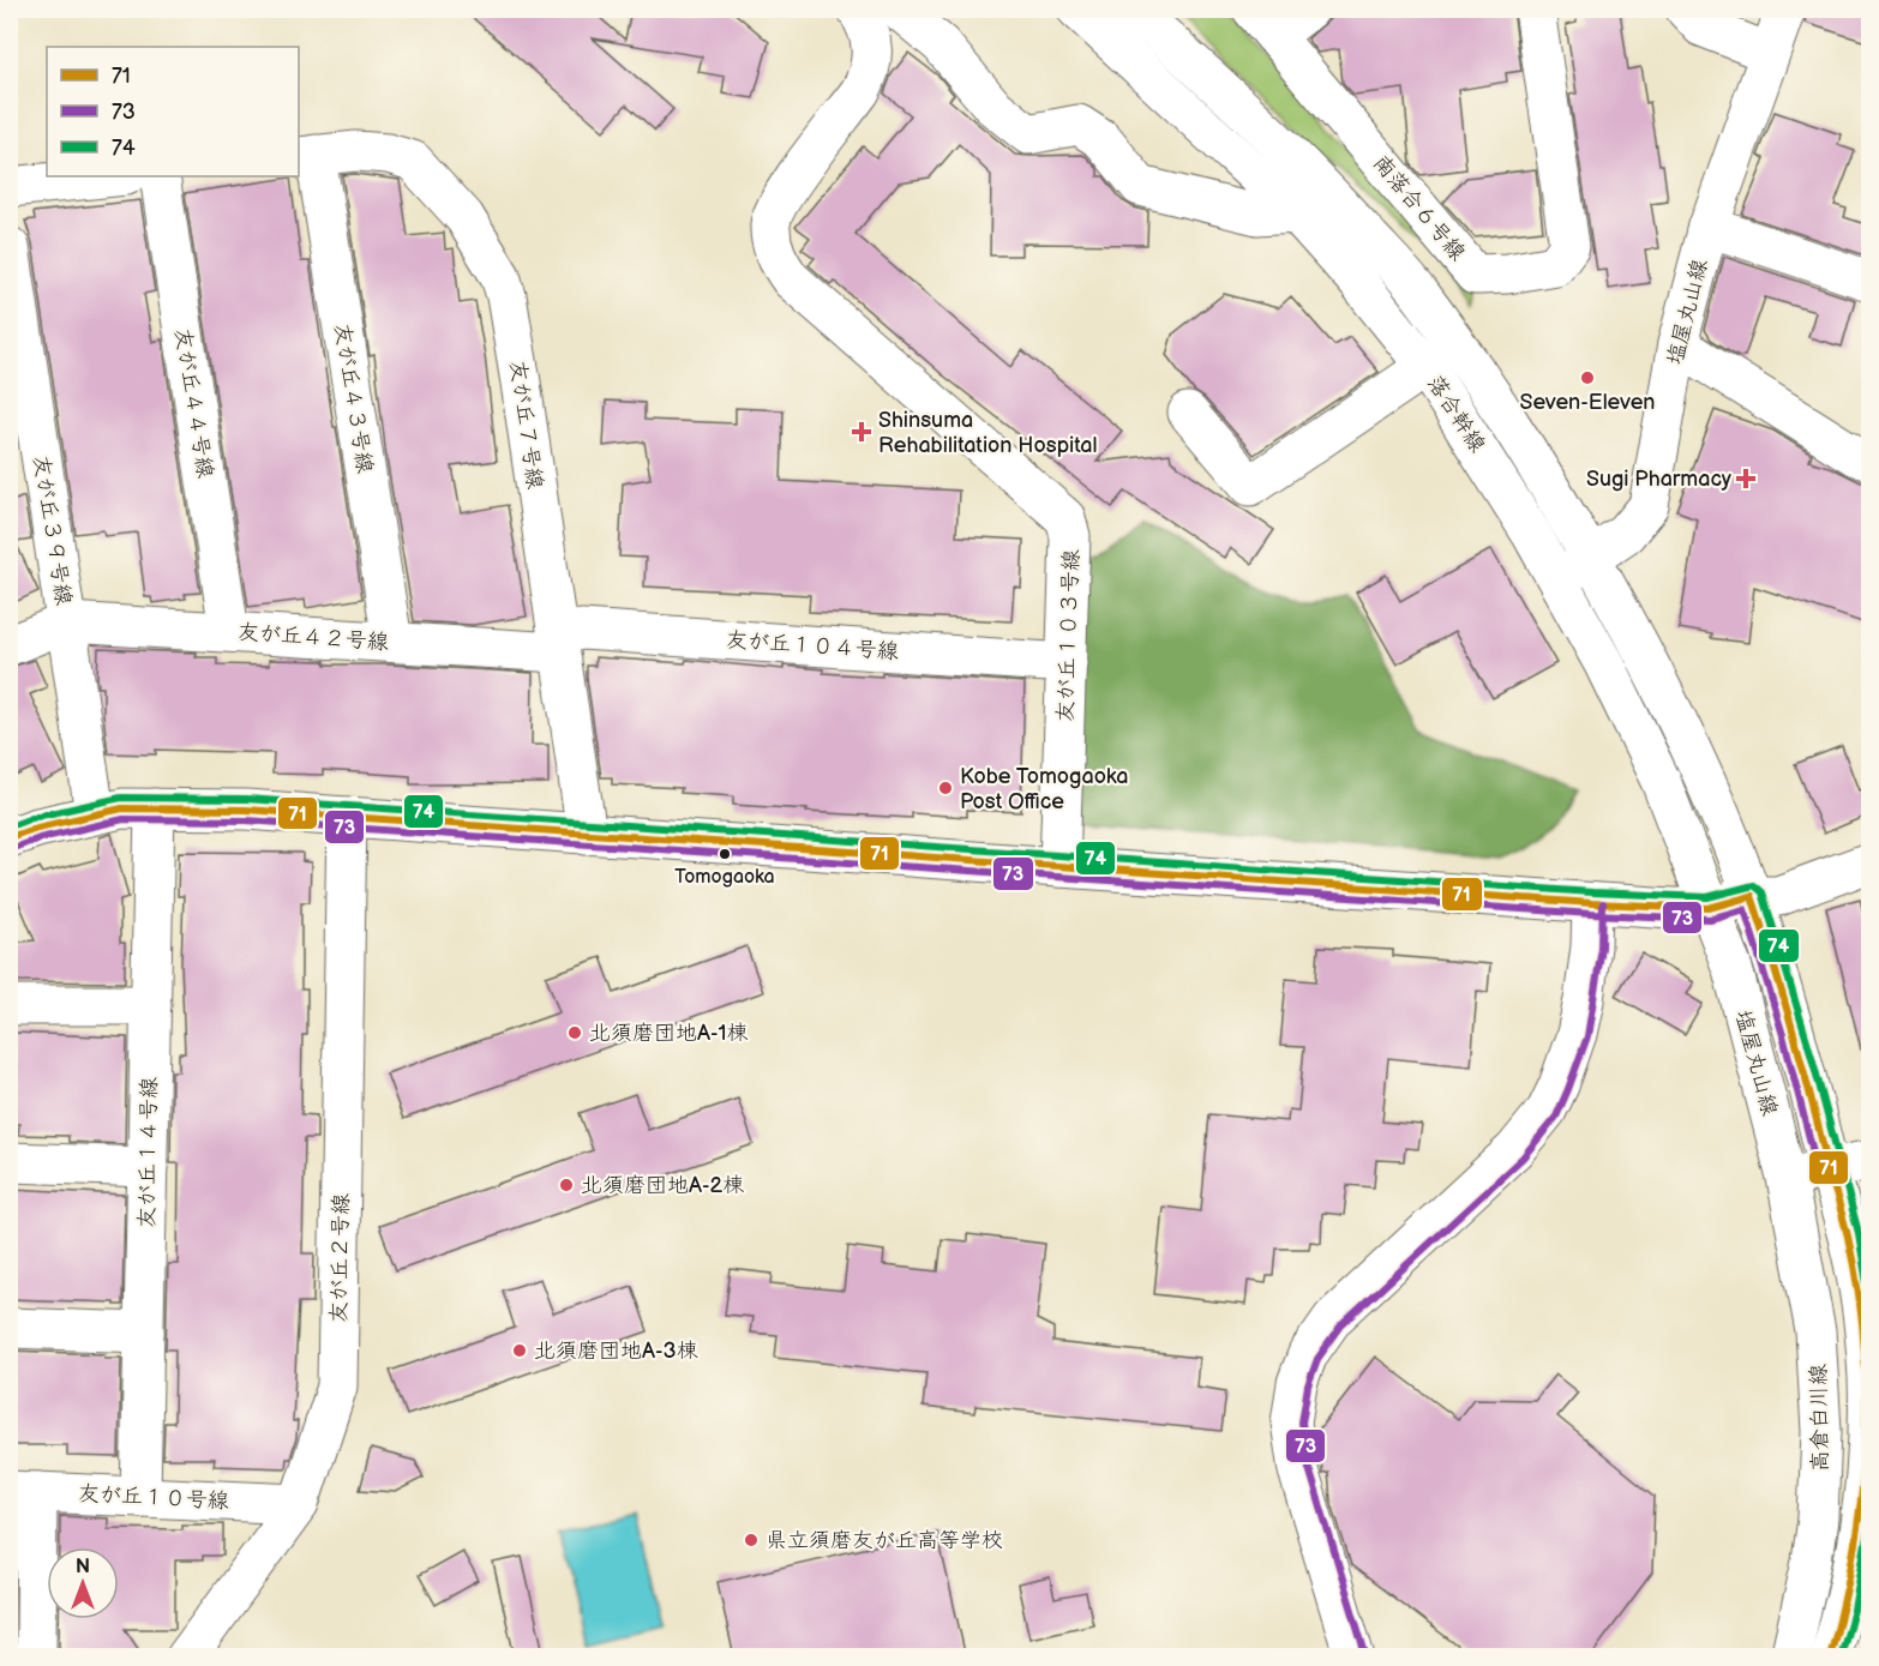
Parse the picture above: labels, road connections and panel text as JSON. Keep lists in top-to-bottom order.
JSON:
{
  "streets": {
    "street": [
      "南落合６号線",
      "塩屋丸山線",
      "友が丘４３号線",
      "友が丘４４号線",
      "落合幹線",
      "友が丘７号線",
      "友が丘３９号線",
      "友が丘１０３号線",
      "友が丘４２号線",
      "友が丘１０４号線",
      "友が丘１４号線",
      "友が丘２号線",
      "高倉白川線",
      "友が丘１０号線"
    ]
  },
  "crossings": [
    ["塩屋丸山線", "落合幹線"],
    ["塩屋丸山線", "高倉白川線"],
    ["友が丘４３号線", "友が丘７号線"],
    ["友が丘４３号線", "友が丘４２号線"],
    ["友が丘４４号線", "友が丘４２号線"],
    ["友が丘７号線", "友が丘４２号線"],
    ["友が丘７号線", "友が丘１０４号線"],
    ["友が丘３９号線", "友が丘４２号線"],
    ["友が丘１０３号線", "友が丘１０４号線"],
    ["友が丘４２号線", "友が丘１０４号線"],
    ["友が丘１４号線", "友が丘１０号線"],
    ["友が丘２号線", "友が丘１０号線"]
  ],
  "places": {
    "other": [
      "Seven-Eleven",
      "Kobe Tomogaoka Post Office",
      "Tomogaoka",
      "北須磨団地A-1棟",
      "北須磨団地A-2棟",
      "北須磨団地A-3棟",
      "県立須磨友が丘高等学校"
    ],
    "health": ["Shinsuma Rehabilitation Hospital", "Sugi Pharmacy"]
  },
  "lines": ["transit line 74", "transit line 71", "transit line 73"],
  "legend": ["71", "73", "74"],
  "north": "top"
}
